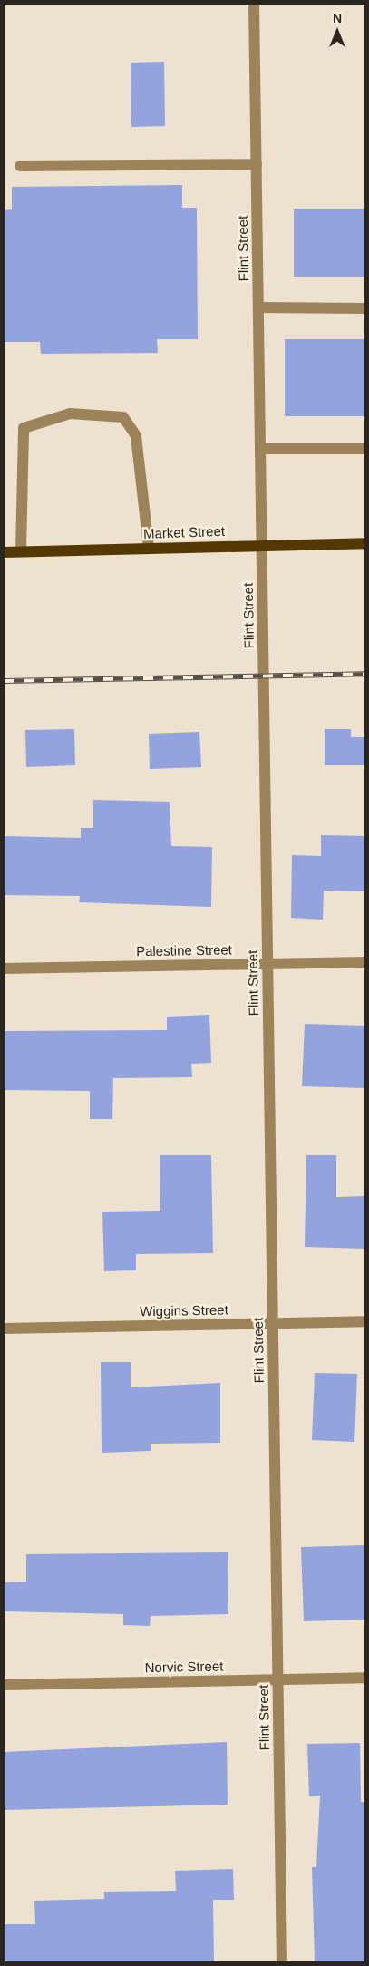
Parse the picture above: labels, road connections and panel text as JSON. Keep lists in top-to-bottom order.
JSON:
{
  "streets": {
    "main road": ["Market Street"],
    "street": [
      "Flint Street",
      "Palestine Street",
      "Wiggins Street",
      "Norvic Street"
    ]
  },
  "crossings": [
    ["Flint Street", "Market Street"],
    ["Flint Street", "Palestine Street"],
    ["Flint Street", "Wiggins Street"],
    ["Flint Street", "Norvic Street"]
  ],
  "north": "top"
}
